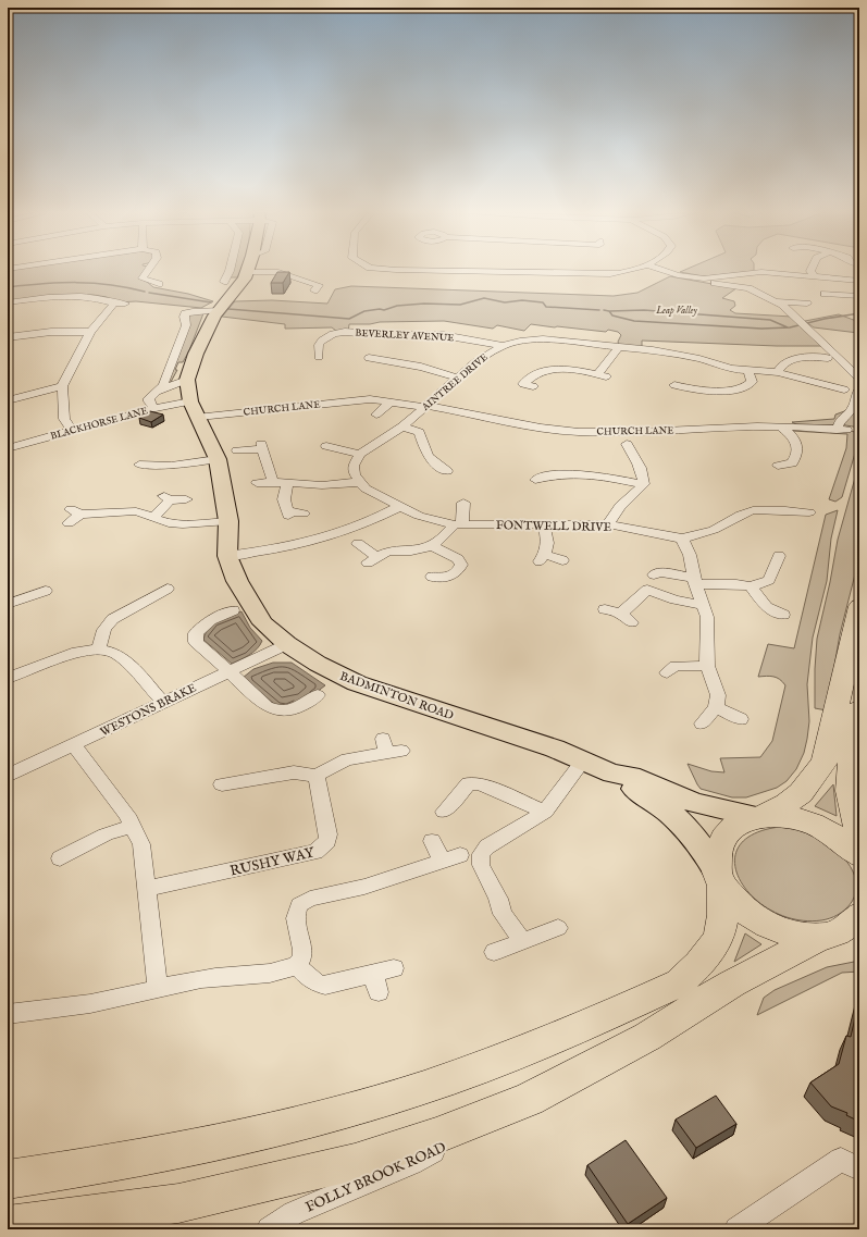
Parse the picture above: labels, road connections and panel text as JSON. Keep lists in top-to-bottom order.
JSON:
{
  "streets": {
    "main road": ["BADMINTON ROAD"],
    "street": [
      "BEVERLEY AVENUE",
      "AINTREE DRIVE",
      "CHURCH LANE",
      "BLACKHORSE LANE",
      "FONTWELL DRIVE",
      "WESTONS BRAKE",
      "RUSHY WAY",
      "FOLLY BROOK ROAD"
    ]
  },
  "crossings": [
    ["BEVERLEY AVENUE", "AINTREE DRIVE"],
    ["AINTREE DRIVE", "CHURCH LANE"],
    ["CHURCH LANE", "BLACKHORSE LANE"],
    ["CHURCH LANE", "BADMINTON ROAD"],
    ["BLACKHORSE LANE", "BADMINTON ROAD"],
    ["BADMINTON ROAD", "WESTONS BRAKE"]
  ],
  "parks": ["Leap Valley"]
}
